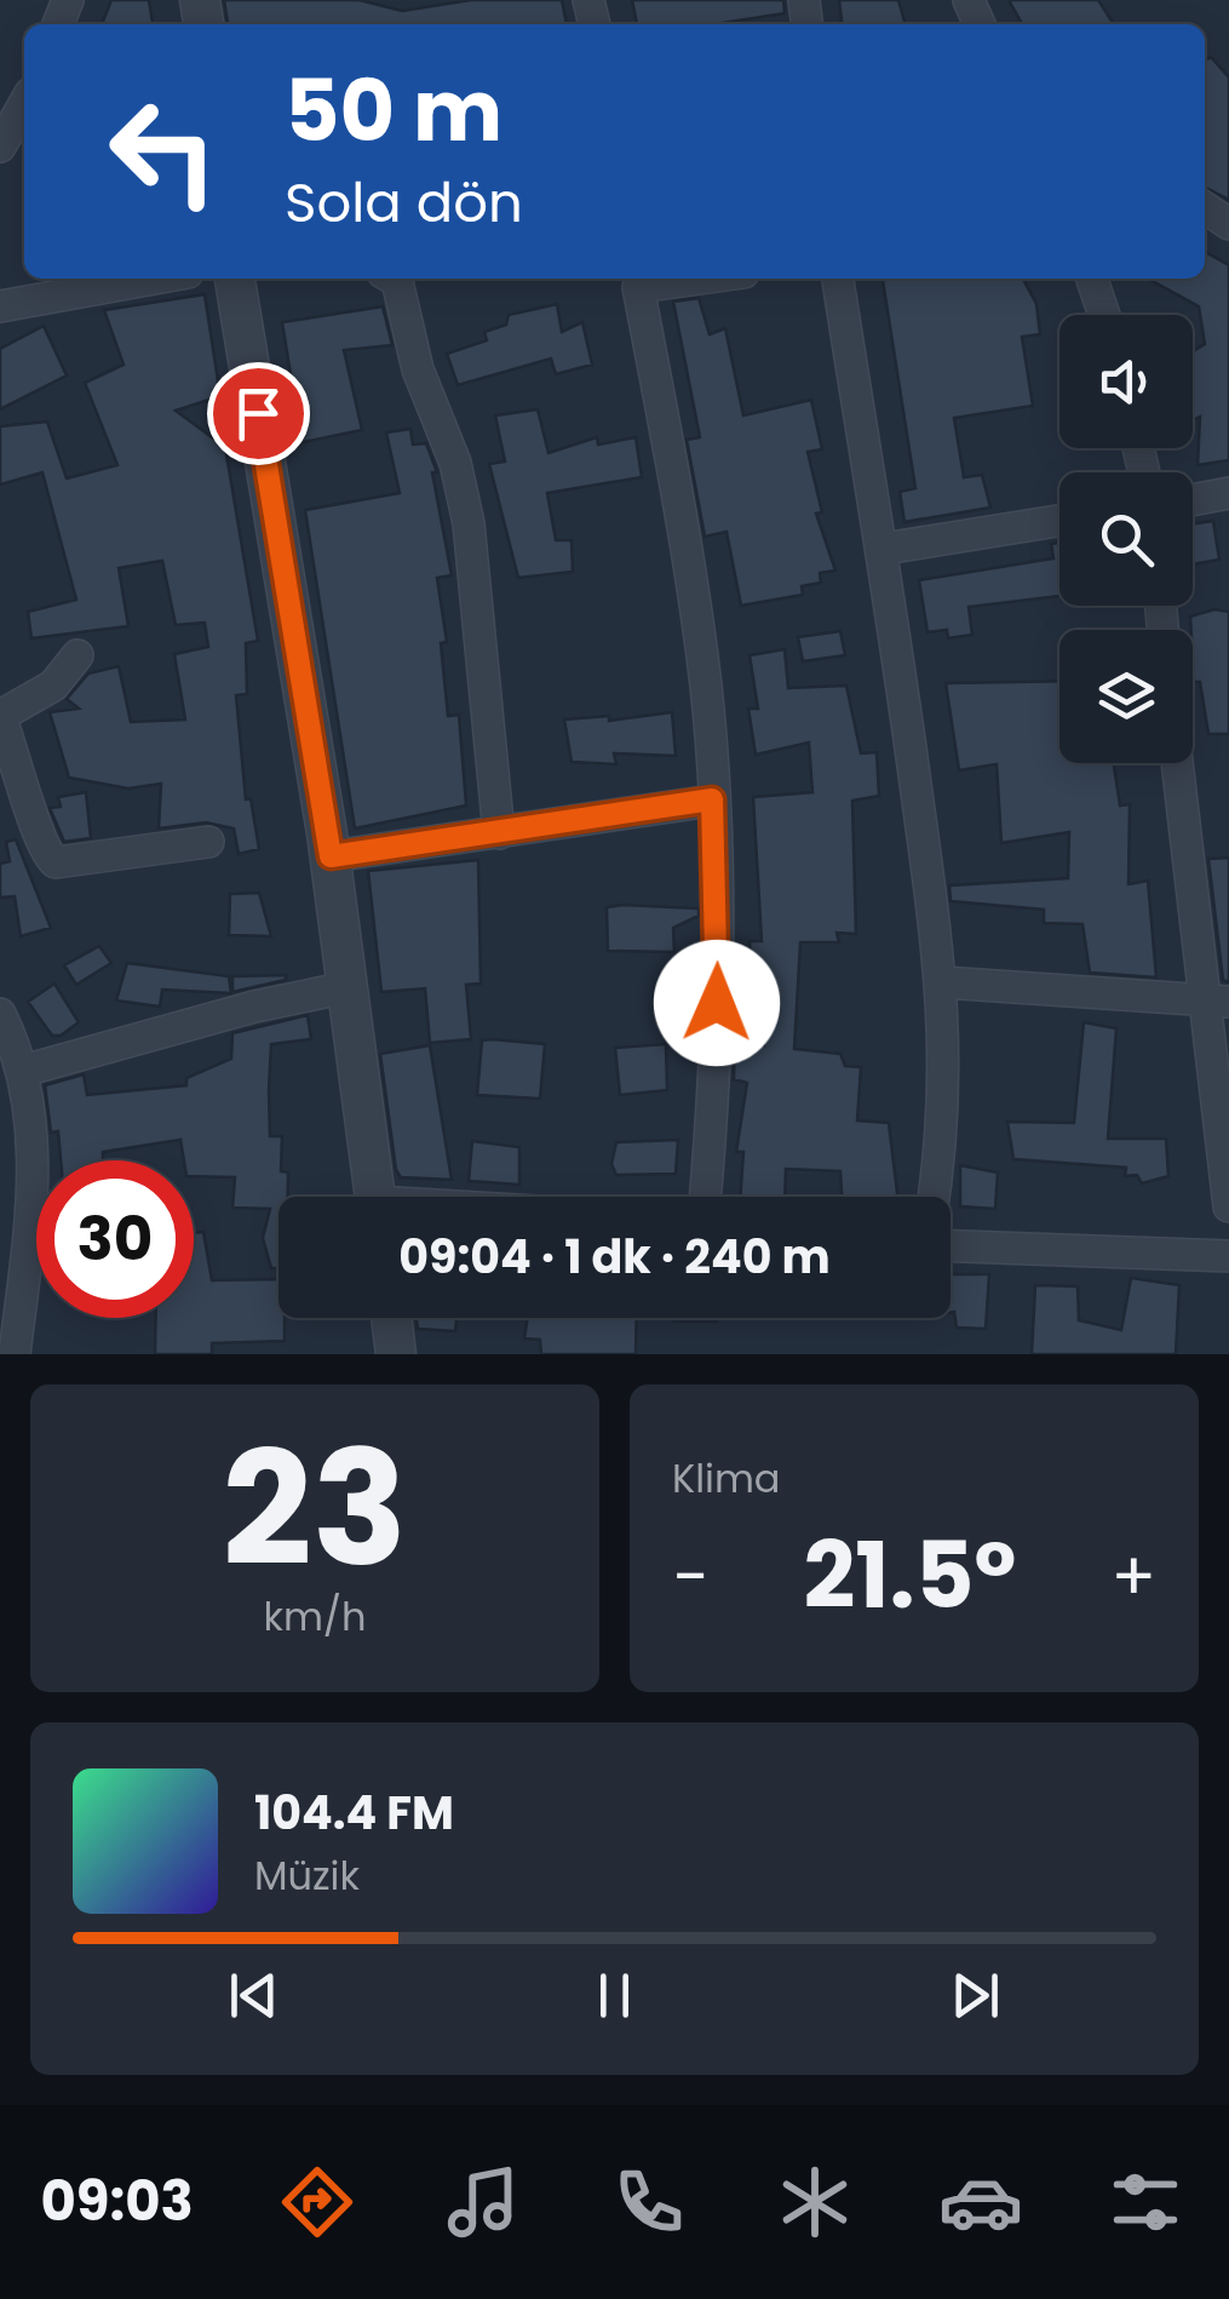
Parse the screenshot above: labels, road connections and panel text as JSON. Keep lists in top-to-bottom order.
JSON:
{
  "page": {
    "turn": ["50 m", "Sola dön"],
    "limit": "30",
    "trip": "09:04 · 1 dk · 240 m",
    "tile": [
      ["23", "km/h"],
      "Klima"
    ],
    "heat": ["−", "21.5°", "+"],
    "song": ["104.4 FM", "Müzik"],
    "tabs": "09:03"
  }
}
